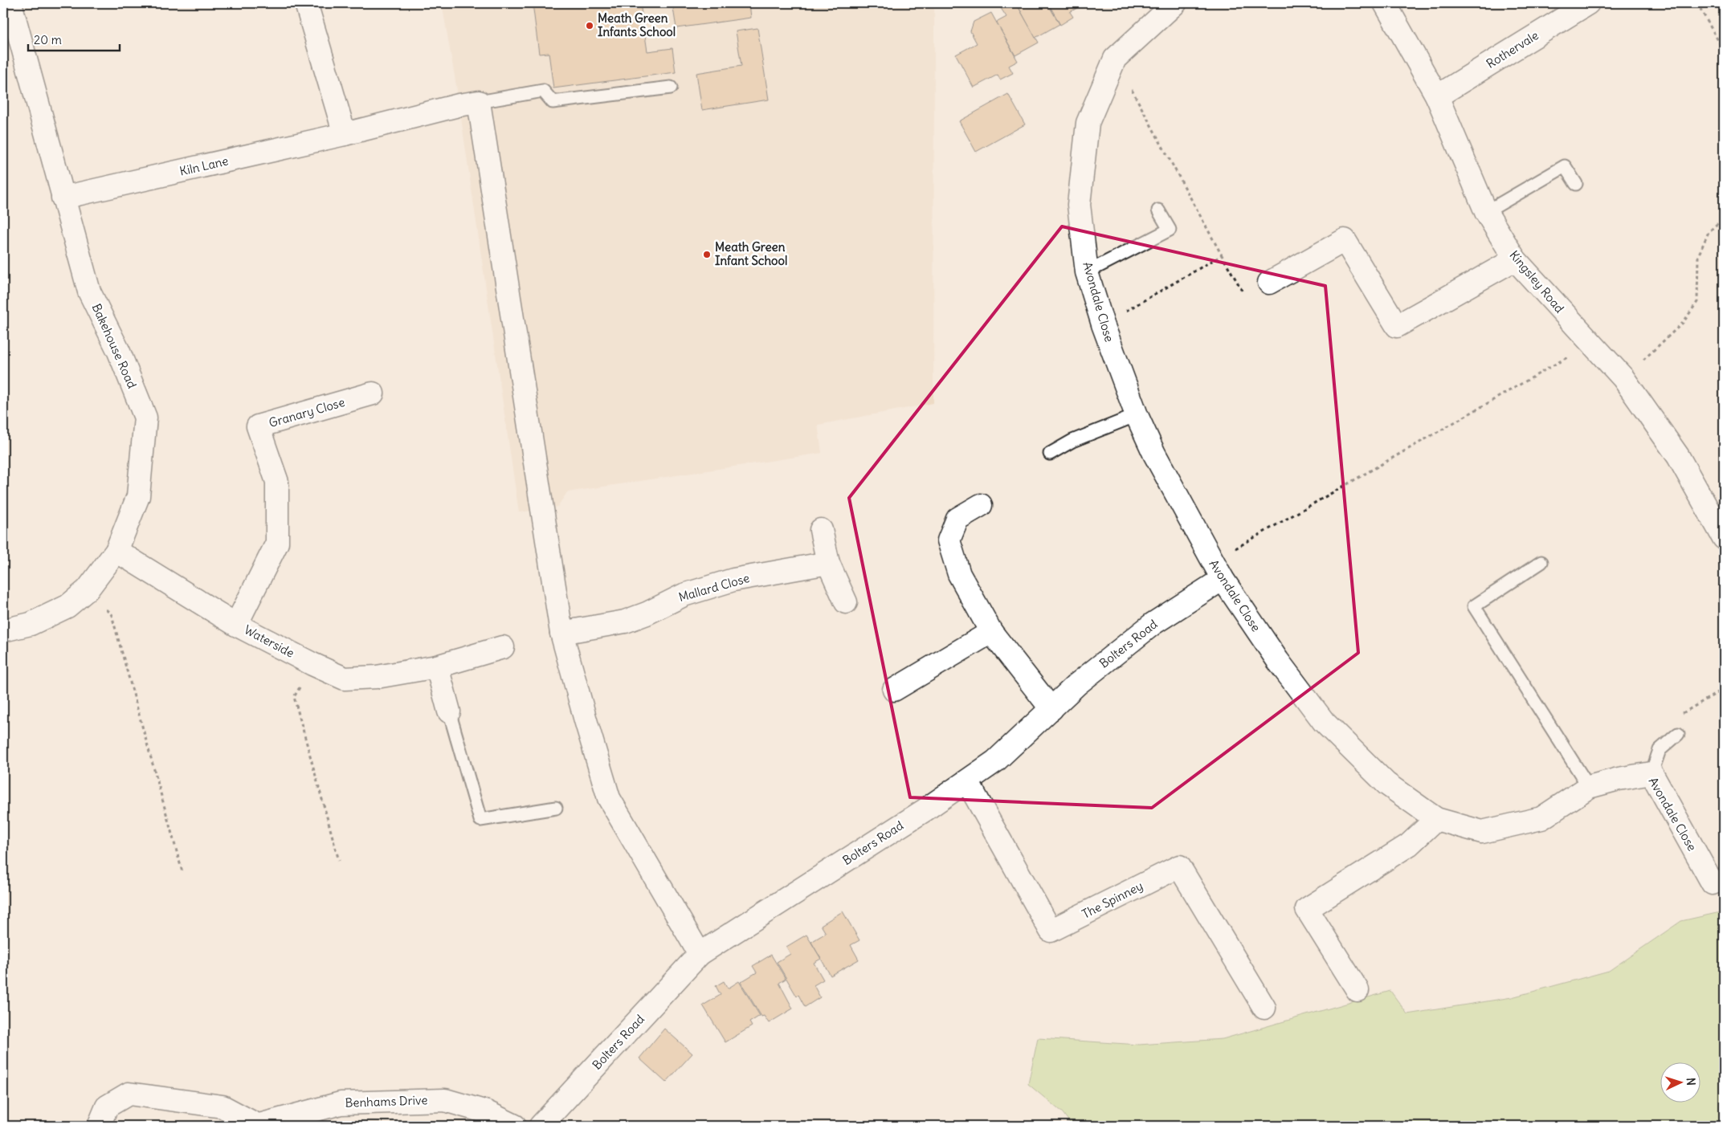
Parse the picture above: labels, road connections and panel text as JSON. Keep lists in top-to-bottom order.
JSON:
{
  "streets": {
    "street": [
      "Rothervale",
      "Kiln Lane",
      "Kingsley Road",
      "Avondale Close",
      "Bakehouse Road",
      "Granary Close",
      "Mallard Close",
      "Waterside",
      "Bolters Road",
      "The Spinney",
      "Benhams Drive"
    ]
  },
  "crossings": [
    ["Rothervale", "Kingsley Road"],
    ["Kiln Lane", "Bakehouse Road"],
    ["Avondale Close", "Bolters Road"],
    ["Bakehouse Road", "Waterside"],
    ["Granary Close", "Waterside"],
    ["Bolters Road", "The Spinney"]
  ],
  "places": ["Meath Green Infants School", "Meath Green Infant School"],
  "scale_bar": "20 m",
  "north": "right"
}
